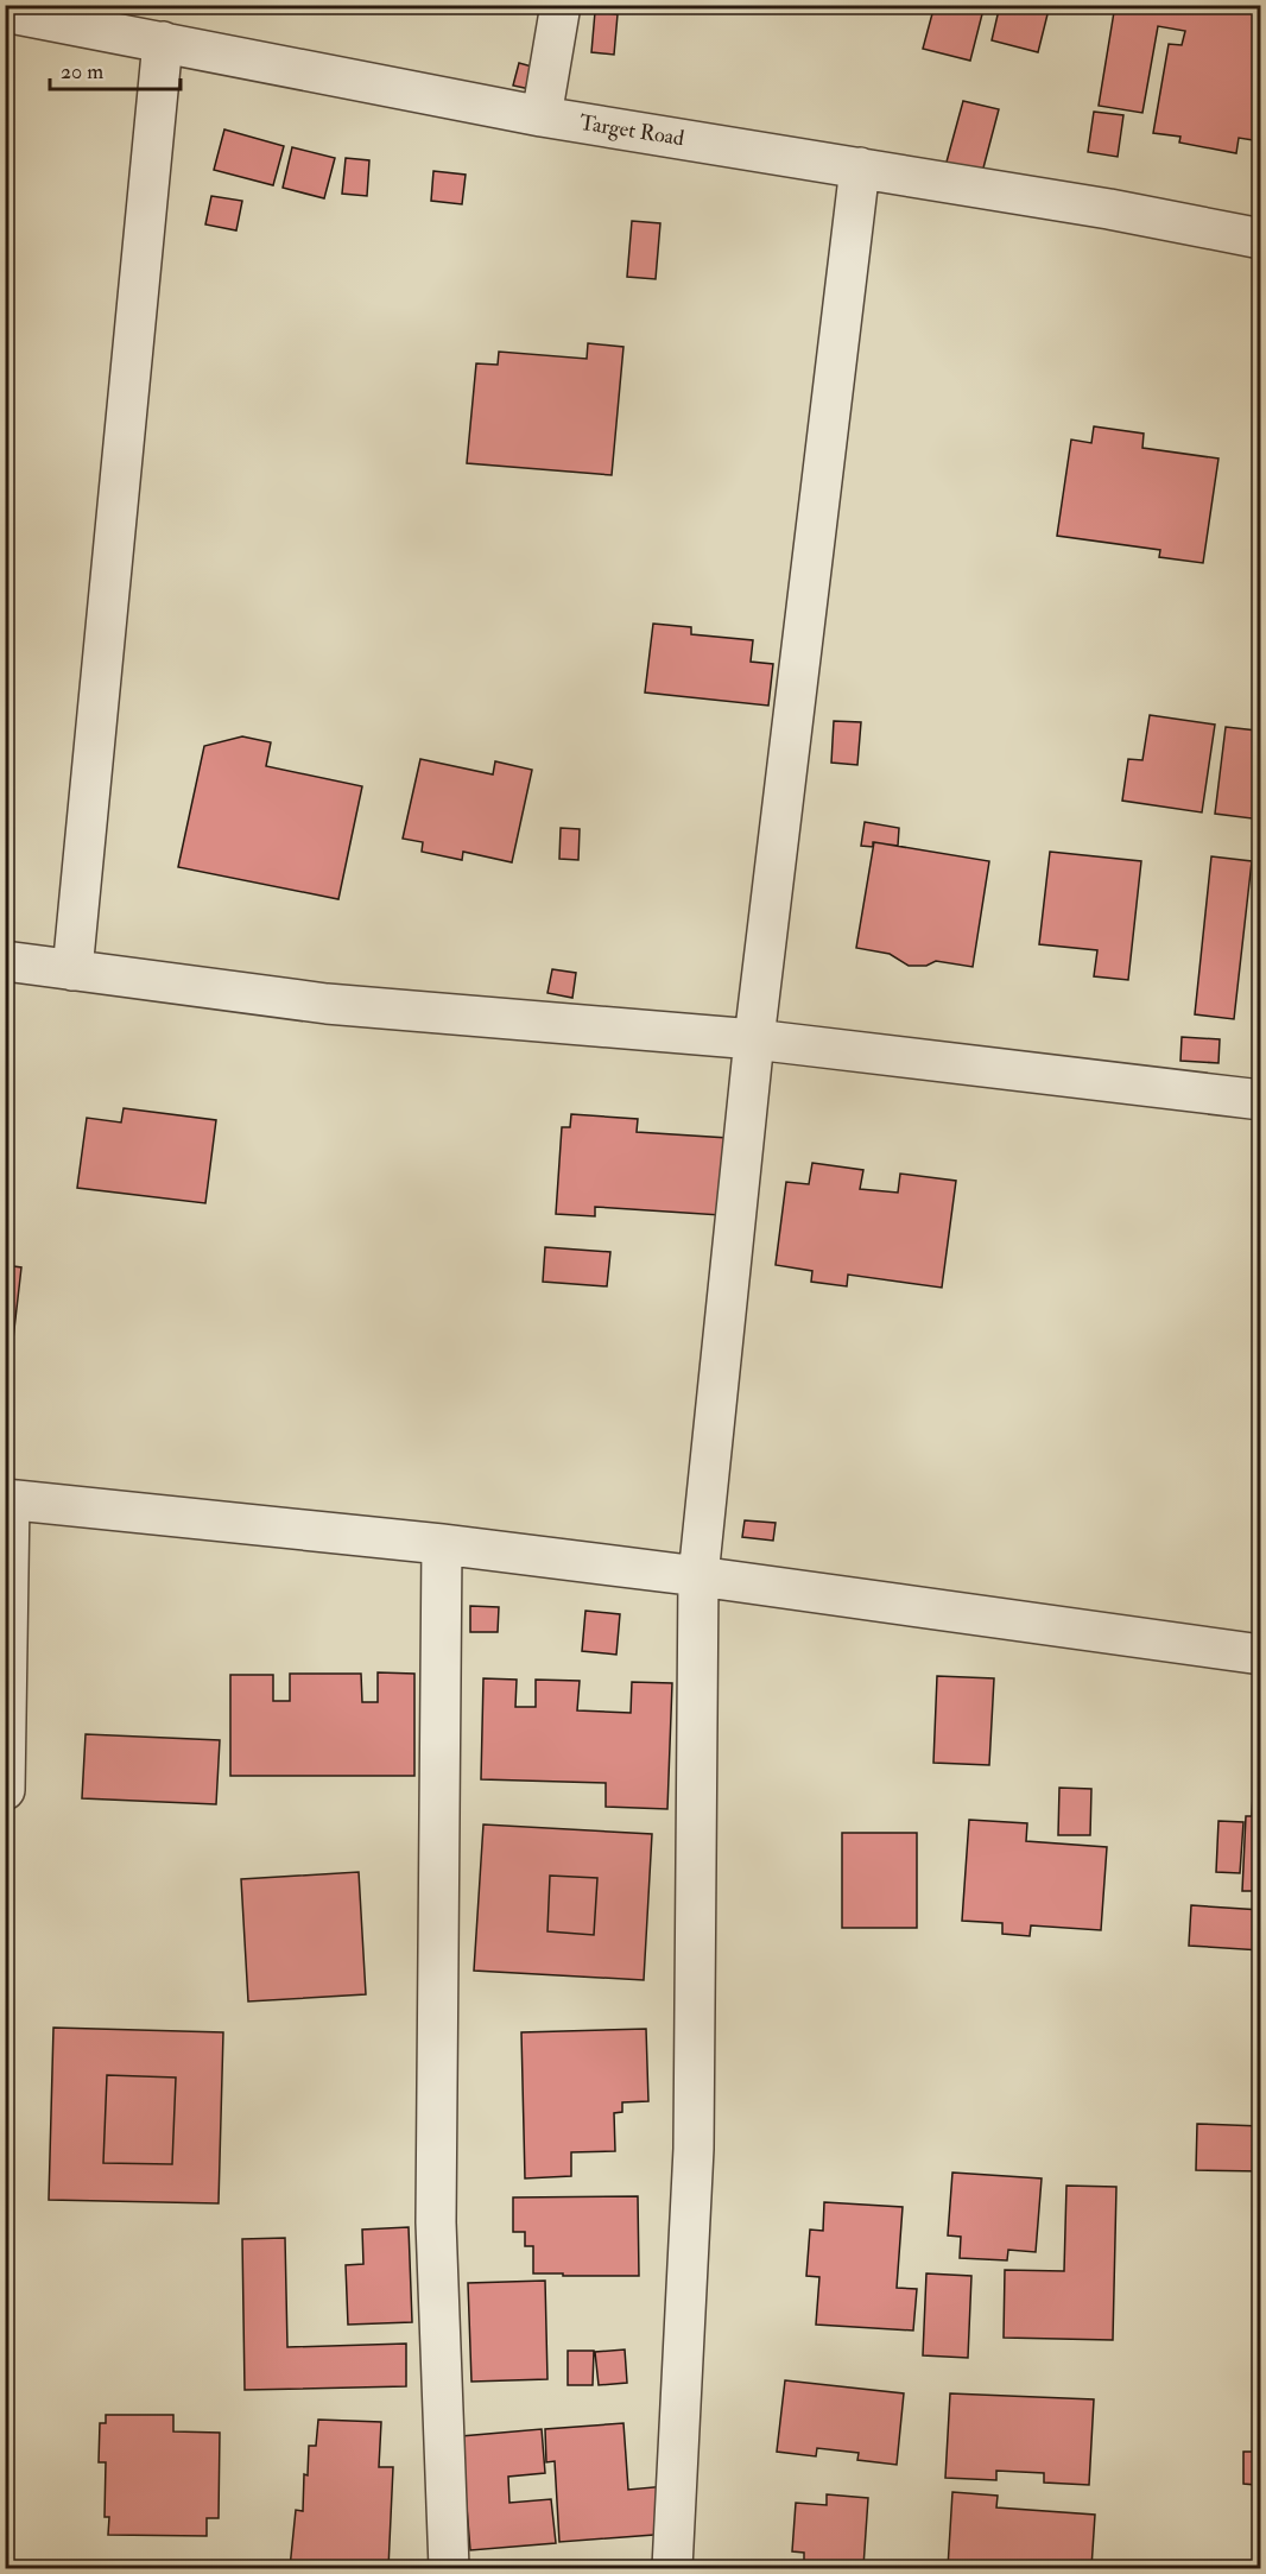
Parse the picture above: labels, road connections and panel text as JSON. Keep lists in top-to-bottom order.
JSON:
{
  "streets": {
    "street": ["Target Road"]
  },
  "scale_bar": "20 m"
}
